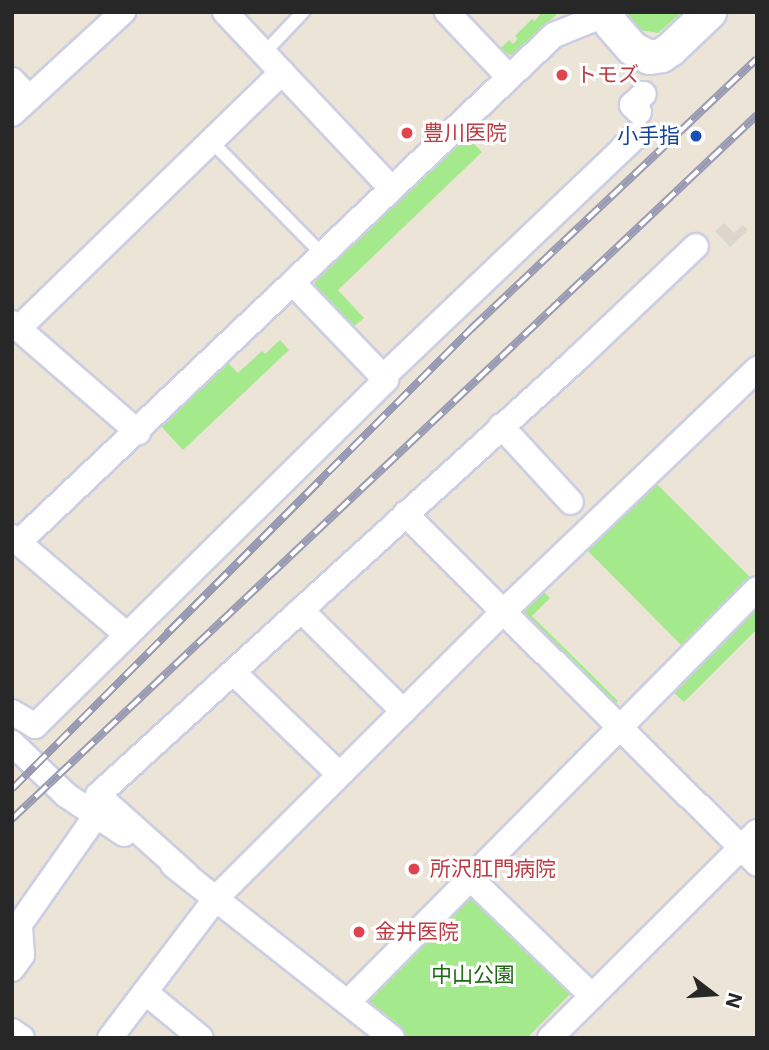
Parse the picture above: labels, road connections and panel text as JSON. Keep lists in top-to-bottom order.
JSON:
{
  "parks": ["中山公園"],
  "places": [
    "トモズ",
    "豊川医院",
    "小手指",
    "所沢肛門病院",
    "金井医院"
  ],
  "north": "right"
}
